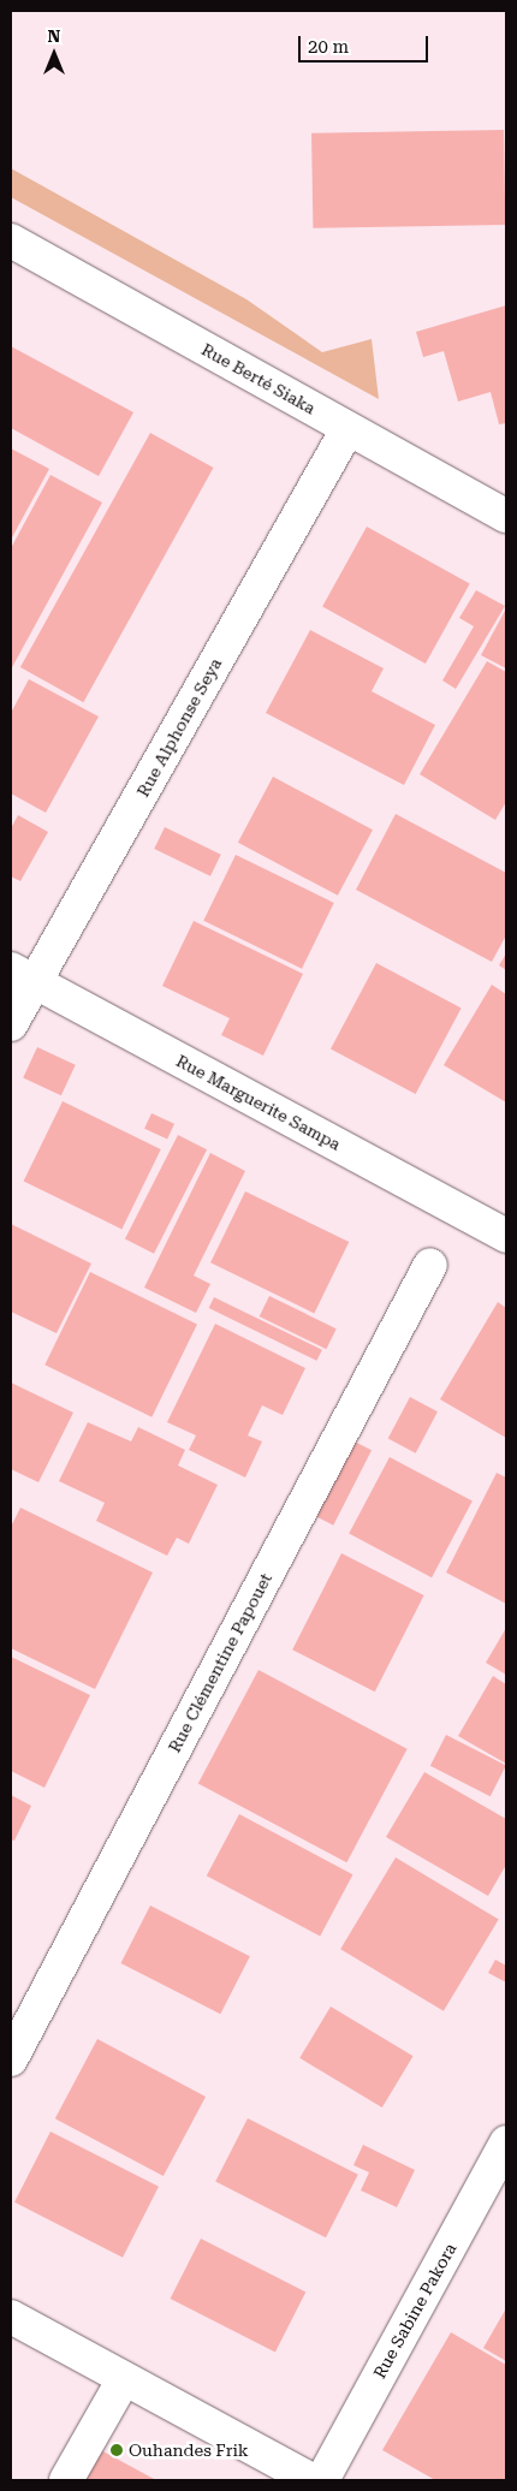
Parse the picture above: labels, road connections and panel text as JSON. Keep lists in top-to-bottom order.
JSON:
{
  "streets": {
    "street": [
      "Rue Berté Siaka",
      "Rue Alphonse Seya",
      "Rue Marguerite Sampa",
      "Rue Clémentine Papouet",
      "Rue Sabine Pakora"
    ]
  },
  "crossings": [
    ["Rue Berté Siaka", "Rue Alphonse Seya"],
    ["Rue Alphonse Seya", "Rue Marguerite Sampa"]
  ],
  "places": ["Ouhandes Frik"],
  "scale_bar": "20 m",
  "north": "top"
}
